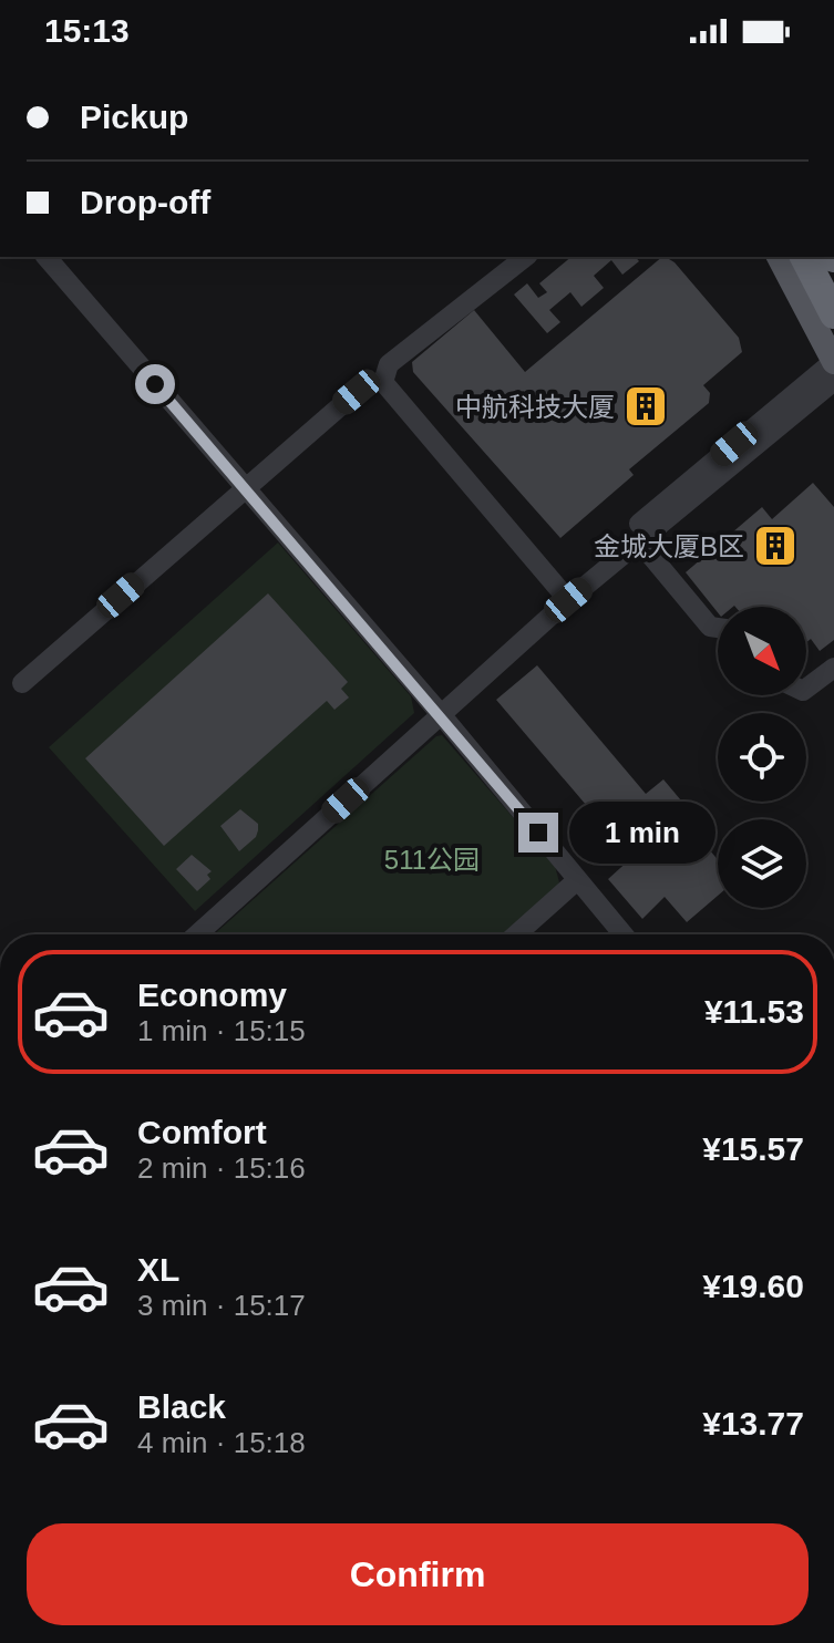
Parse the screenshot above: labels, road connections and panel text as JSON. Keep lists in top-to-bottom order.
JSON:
{
  "parks": ["511公园"],
  "places": {
    "building": ["中航科技大厦", "金城大厦B区"]
  },
  "north": "bottom right",
  "page": {
    "status": "15:13",
    "banner": ["Pickup", "Drop-off"],
    "bubble": "1 min",
    "list": [
      {
        "name": "Economy",
        "note": "1 min · 15:15",
        "value": "¥11.53"
      },
      {
        "name": "Comfort",
        "note": "2 min · 15:16",
        "value": "¥15.57"
      },
      {
        "name": "XL",
        "note": "3 min · 15:17",
        "value": "¥19.60"
      },
      {
        "name": "Black",
        "note": "4 min · 15:18",
        "value": "¥13.77"
      }
    ],
    "buttons": "Confirm"
  }
}
